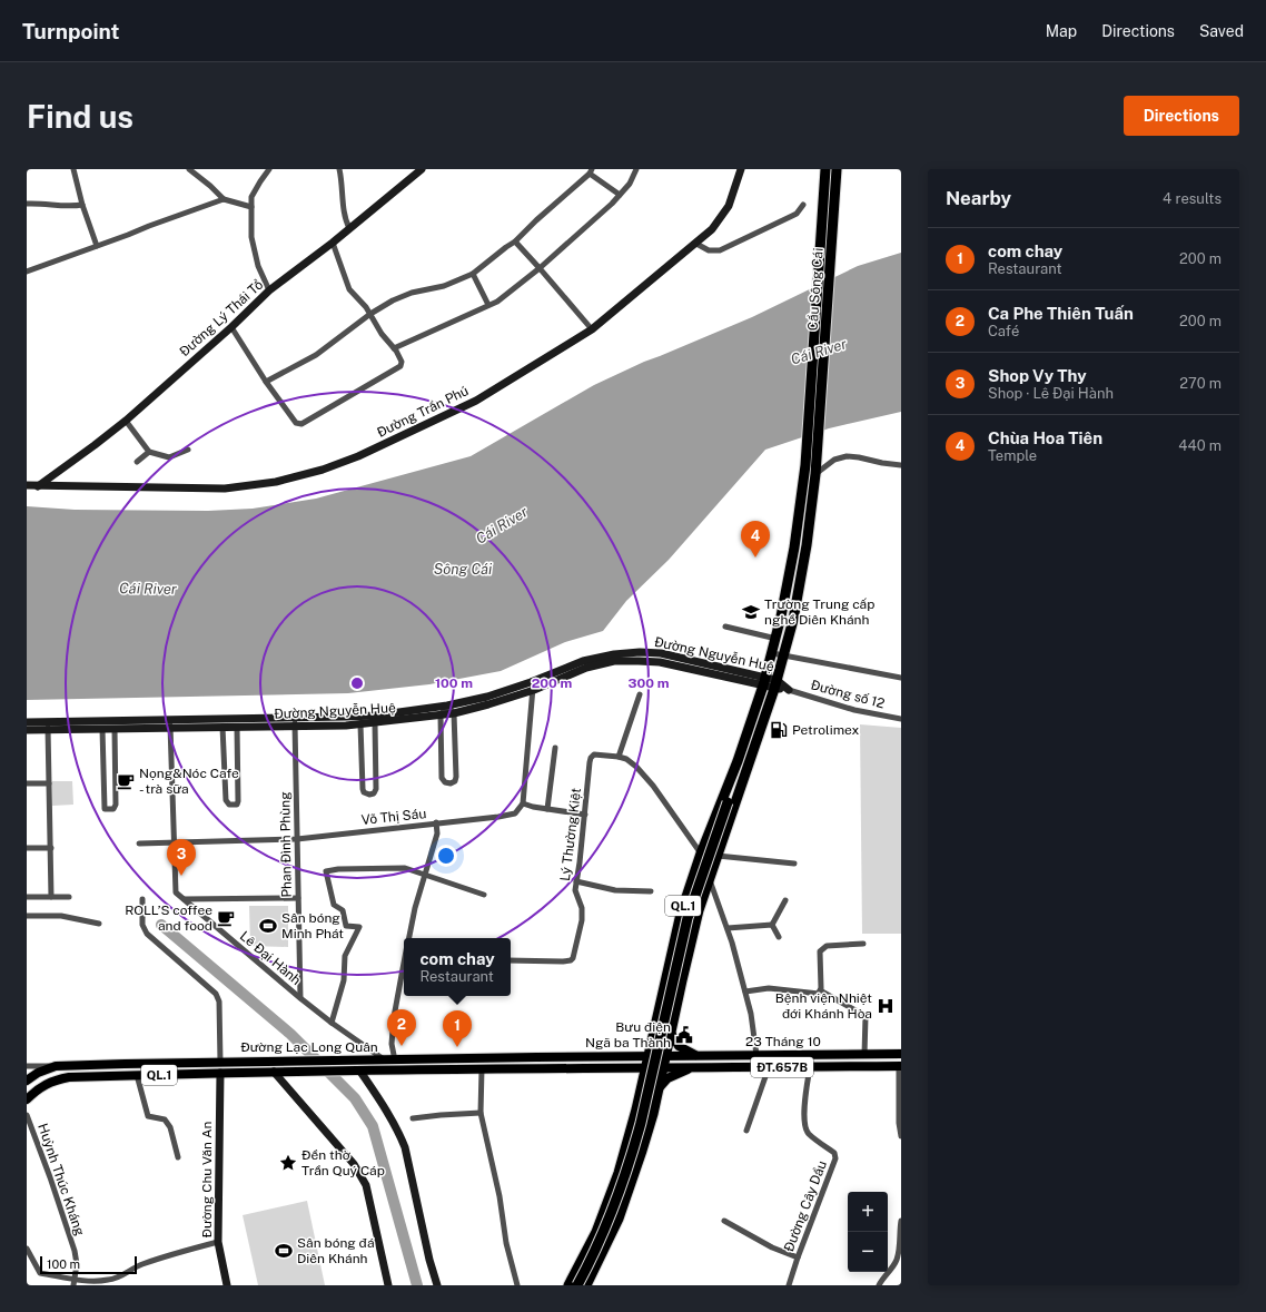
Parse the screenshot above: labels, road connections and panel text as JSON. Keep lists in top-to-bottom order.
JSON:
{
  "streets": {
    "highway": ["Cầu Sông Cái", "QL.1"],
    "main road": ["23 Tháng 10", "Đường Lạc Long Quân", "ĐT.657B"],
    "street": [
      "Đường Lý Thái Tổ",
      "Đường Trần Phú",
      "Đường Nguyễn Huệ",
      "Đường số 12",
      "Võ Thị Sáu",
      "Lý Thường Kiệt",
      "Phan Đình Phùng",
      "Lê Đại Hành",
      "Huỳnh Thúc Kháng",
      "Đường Chu Văn An",
      "Đường Cây Dầu"
    ]
  },
  "crossings": [
    ["Cầu Sông Cái", "QL.1"],
    ["Đường Lý Thái Tổ", "Đường Trần Phú"],
    ["Đường Nguyễn Huệ", "Đường số 12"],
    ["Đường Nguyễn Huệ", "Phan Đình Phùng"],
    ["Đường Nguyễn Huệ", "QL.1"],
    ["Đường Nguyễn Huệ", "Lê Đại Hành"],
    ["Võ Thị Sáu", "Phan Đình Phùng"],
    ["Võ Thị Sáu", "Lê Đại Hành"],
    ["Phan Đình Phùng", "Lê Đại Hành"],
    ["QL.1", "23 Tháng 10"],
    ["QL.1", "Đường Lạc Long Quân"],
    ["QL.1", "ĐT.657B"],
    ["Lê Đại Hành", "Đường Lạc Long Quân"],
    ["23 Tháng 10", "Đường Lạc Long Quân"],
    ["23 Tháng 10", "ĐT.657B"],
    ["23 Tháng 10", "Đường Cây Dầu"],
    ["Đường Lạc Long Quân", "Đường Chu Văn An"]
  ],
  "water": ["Cái River", "Sông Cái"],
  "places": {
    "school or university": ["Trường Trung cấp nghề Diên Khánh"],
    "fuel station": ["Petrolimex"],
    "cafe": ["Nọng&Nóc Cafe - trà sữa", "ROLL’S coffee and food"],
    "sports": ["Sân bóng Minh Phát", "Sân bóng đá Diên Khánh"],
    "hospital": ["Bệnh viện Nhiệt đới Khánh Hòa"],
    "public building": ["Bưu điện Ngã ba Thành"],
    "place": ["Đền thờ Trần Quý Cáp"]
  },
  "scale_bar": "100 m",
  "page": {
    "header": "Turnpoint",
    "nav": ["Map", "Directions", "Saved"],
    "buttons": "Directions",
    "title": "Find us",
    "heading": ["Nearby", "4 results"],
    "list": [
      {
        "mark": "1",
        "name": "com chay",
        "note": "Restaurant",
        "value": "200 m"
      },
      {
        "mark": "2",
        "name": "Ca Phe Thiên Tuấn",
        "note": "Café",
        "value": "200 m"
      },
      {
        "mark": "3",
        "name": "Shop Vy Thy",
        "note": "Shop · Lê Đại Hành",
        "value": "270 m"
      },
      {
        "mark": "4",
        "name": "Chùa Hoa Tiên",
        "note": "Temple",
        "value": "440 m"
      }
    ],
    "pins": [
      "4",
      "3",
      "2",
      "1"
    ],
    "popup": ["com chay", "Restaurant"],
    "map_buttons": ["+", "−"],
    "scale": "100 m"
  },
  "rings": ["100 m", "200 m", "300 m"]
}
